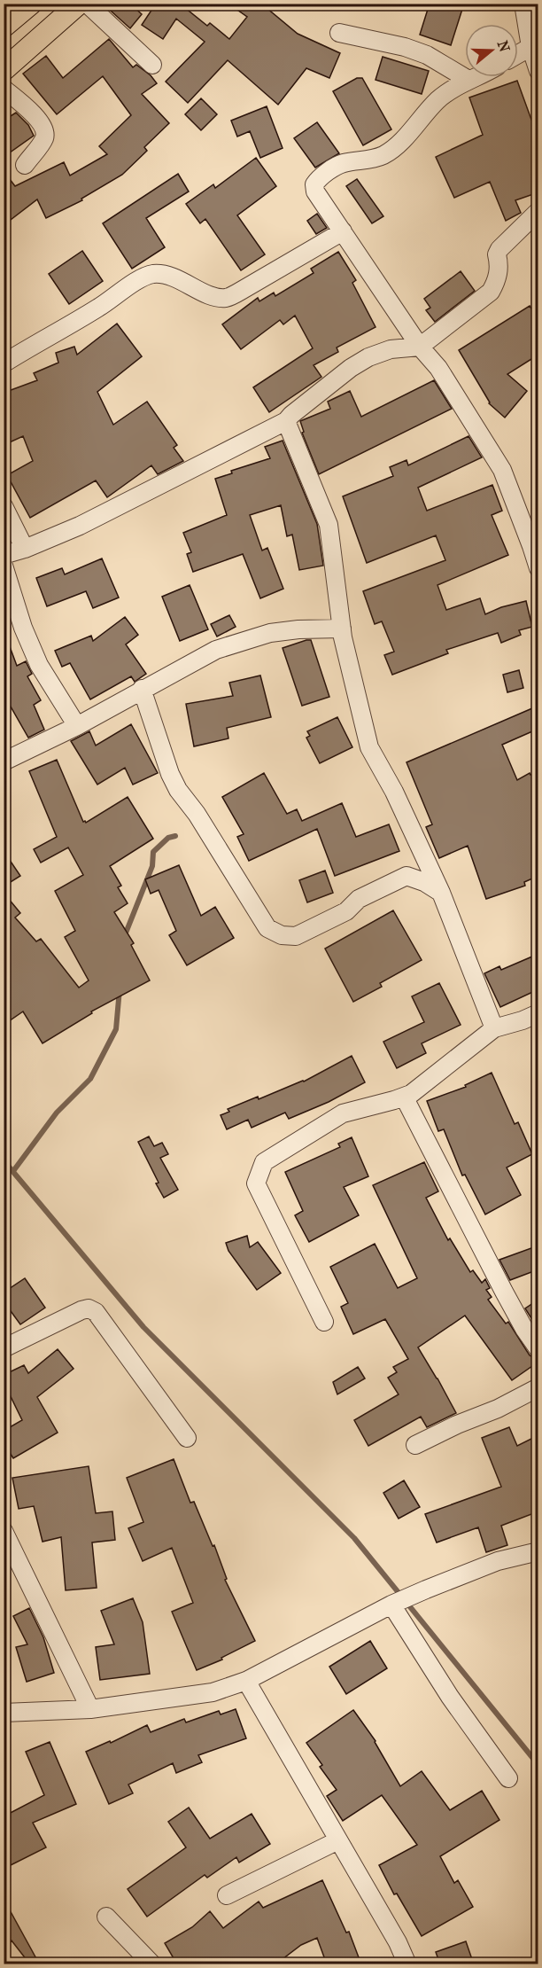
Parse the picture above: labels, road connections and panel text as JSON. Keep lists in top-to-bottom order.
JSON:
{
  "north": "right"
}
